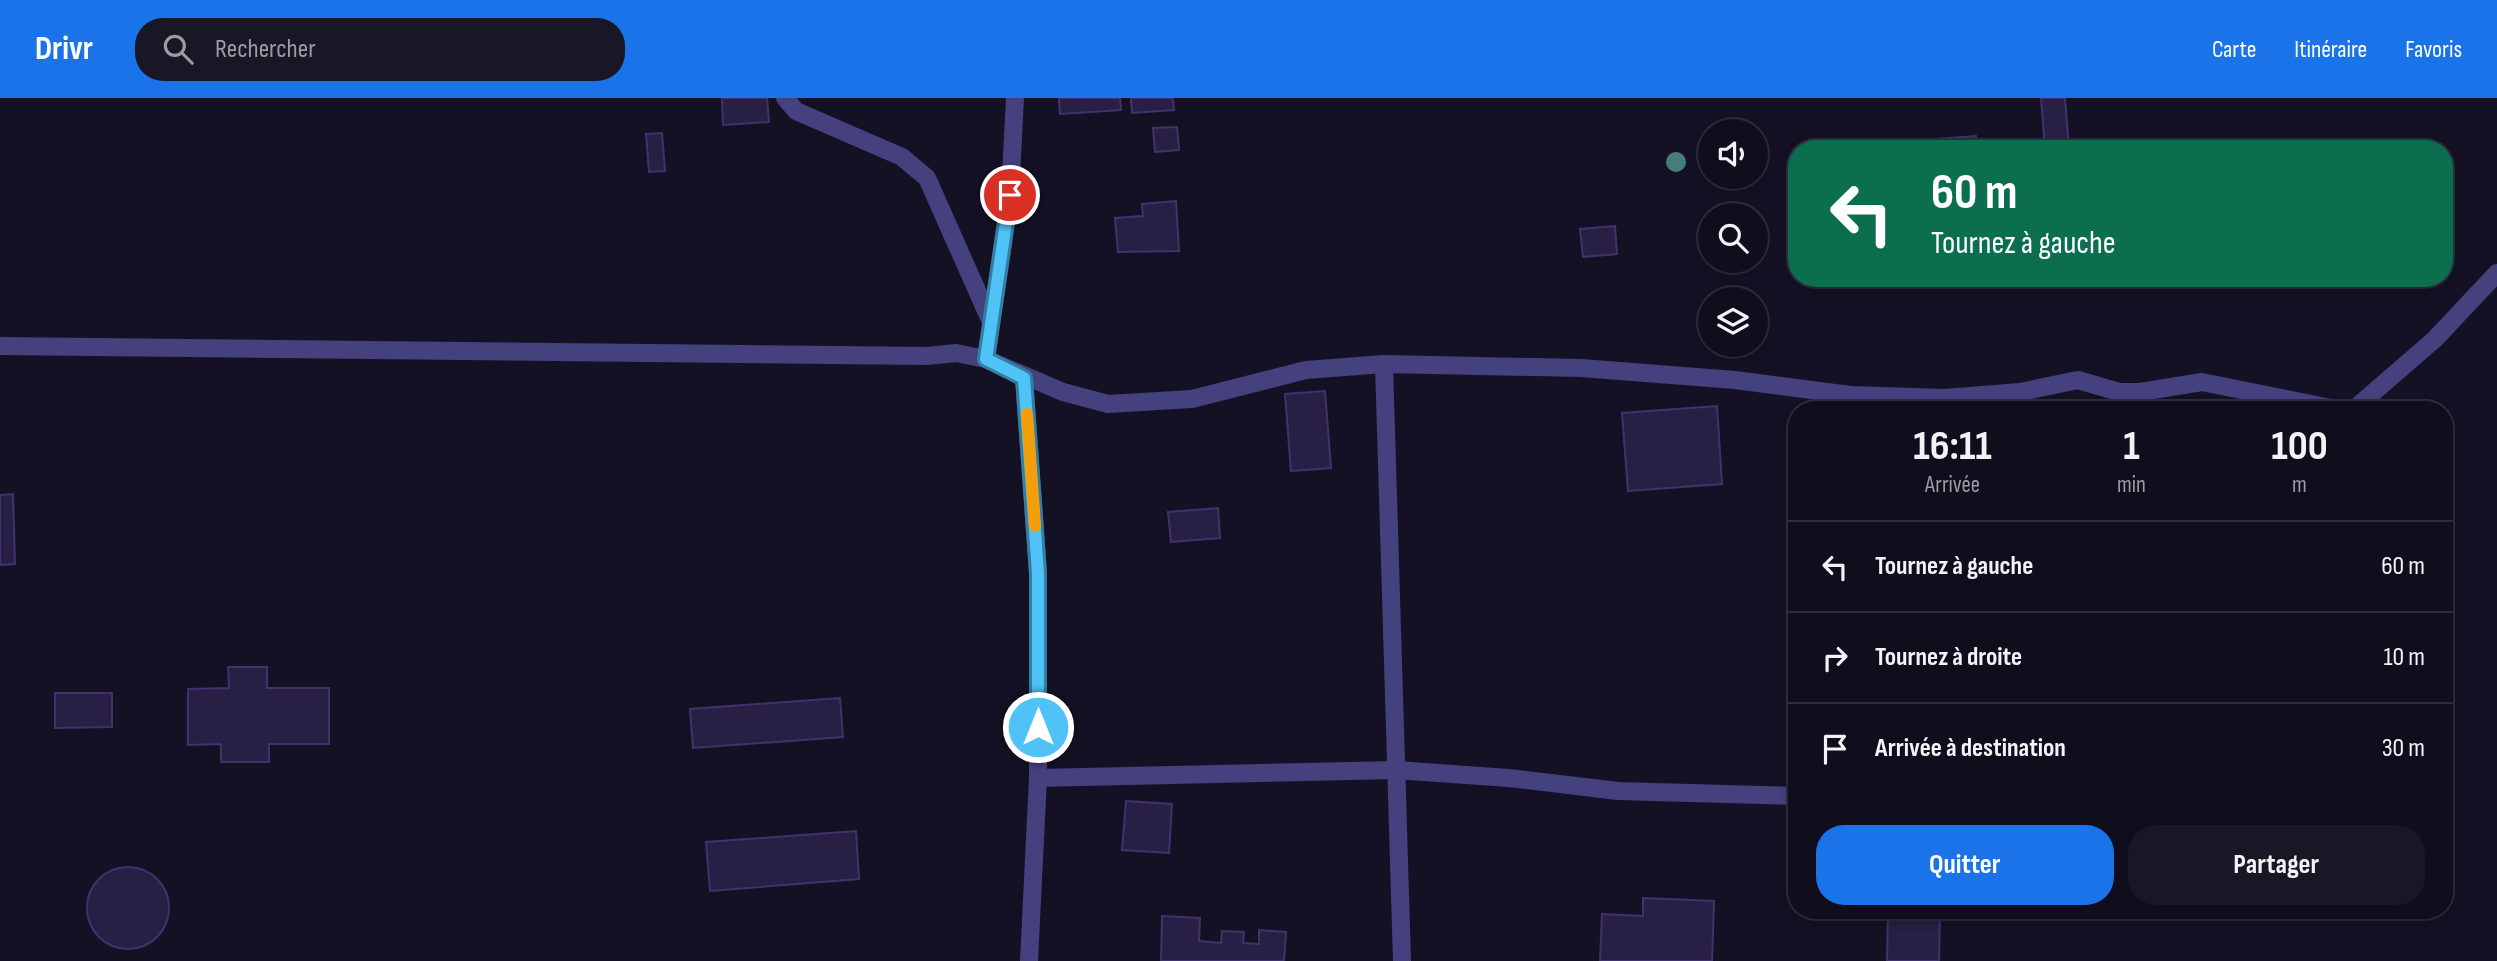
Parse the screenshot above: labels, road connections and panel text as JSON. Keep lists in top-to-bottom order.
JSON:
{
  "page": {
    "header": "Drivr",
    "search": "Rechercher",
    "nav": ["Carte", "Itinéraire", "Favoris"],
    "turn": ["60 m", "Tournez à gauche"],
    "eta": [
      "16:11",
      "Arrivée",
      "1",
      "min",
      "100",
      "m"
    ],
    "list": [
      {
        "name": "Tournez à gauche",
        "value": "60 m"
      },
      {
        "name": "Tournez à droite",
        "value": "10 m"
      },
      {
        "name": "Arrivée à destination",
        "value": "30 m"
      }
    ],
    "buttons": ["Quitter", "Partager"]
  }
}
